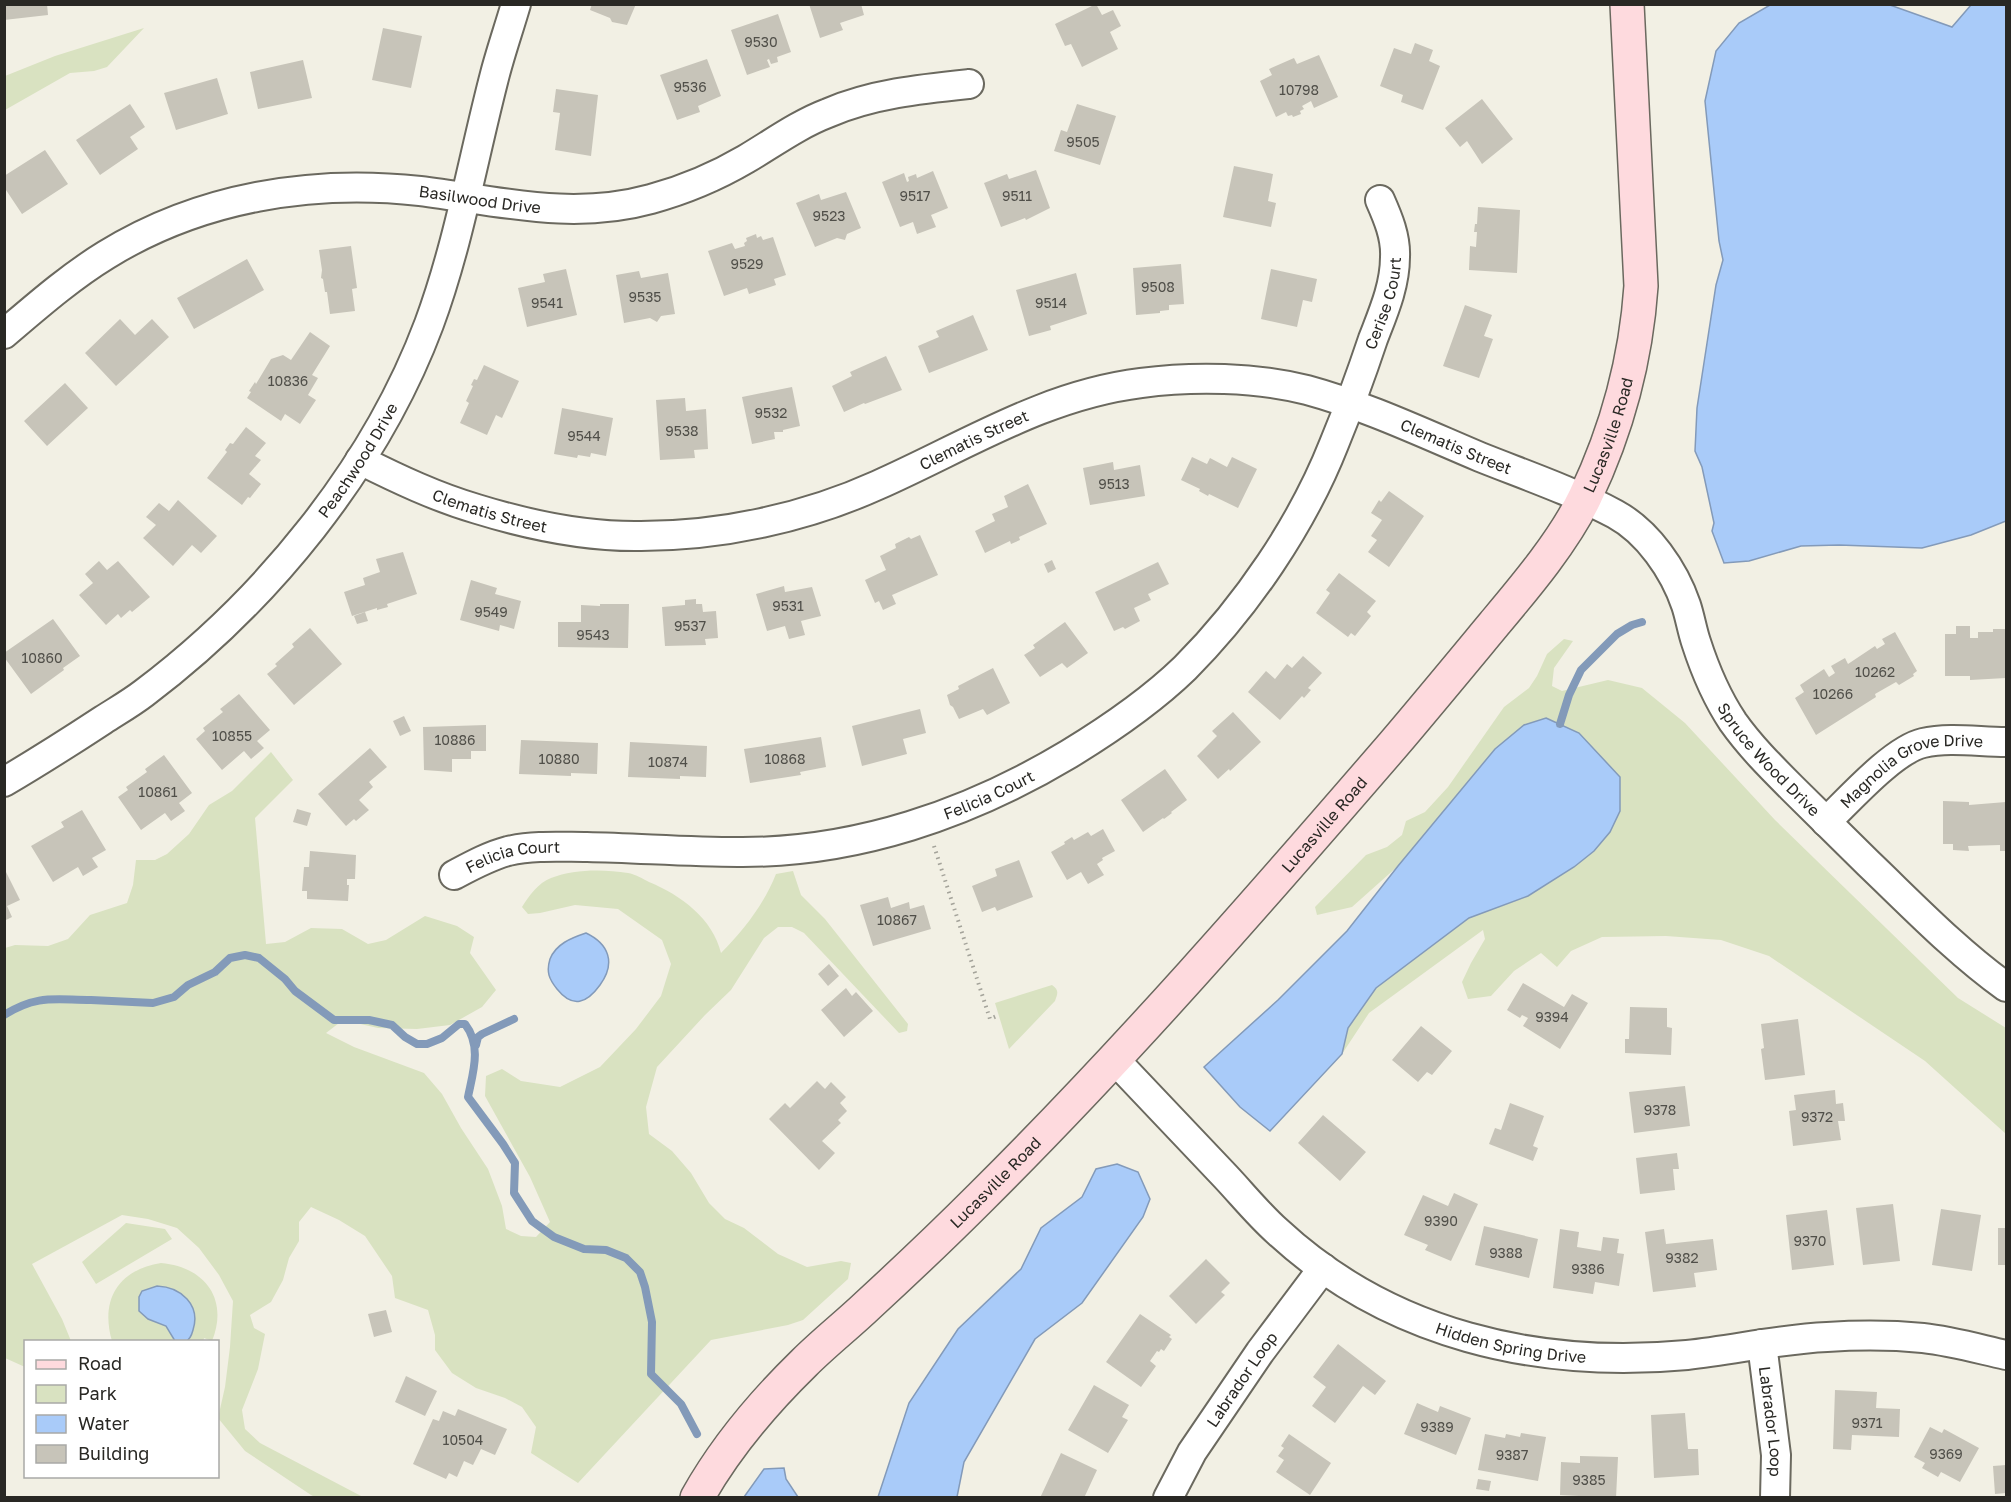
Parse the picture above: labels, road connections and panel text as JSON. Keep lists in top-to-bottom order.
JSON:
{
  "streets": {
    "street": [
      "Basilwood Drive",
      "Cerise Court",
      "Lucasville Road",
      "Clematis Street",
      "Peachwood Drive",
      "Spruce Wood Drive",
      "Magnolia Grove Drive",
      "Felicia Court",
      "Hidden Spring Drive",
      "Labrador Loop"
    ]
  },
  "crossings": [
    ["Basilwood Drive", "Peachwood Drive"],
    ["Cerise Court", "Clematis Street"],
    ["Cerise Court", "Felicia Court"],
    ["Lucasville Road", "Clematis Street"],
    ["Lucasville Road", "Spruce Wood Drive"],
    ["Lucasville Road", "Hidden Spring Drive"],
    ["Clematis Street", "Peachwood Drive"],
    ["Clematis Street", "Spruce Wood Drive"],
    ["Clematis Street", "Felicia Court"],
    ["Spruce Wood Drive", "Magnolia Grove Drive"],
    ["Hidden Spring Drive", "Labrador Loop"]
  ],
  "house_numbers": [
    "9530",
    "9536",
    "10798",
    "9505",
    "9517",
    "9511",
    "9523",
    "9529",
    "9508",
    "9535",
    "9541",
    "9514",
    "10836",
    "9532",
    "9538",
    "9544",
    "9513",
    "9531",
    "9549",
    "9537",
    "9543",
    "10860",
    "10262",
    "10266",
    "10855",
    "10886",
    "10880",
    "10868",
    "10874",
    "10861",
    "10867",
    "9394",
    "9378",
    "9372",
    "9390",
    "9370",
    "9388",
    "9382",
    "9386",
    "9371",
    "9389",
    "10504",
    "9369",
    "9387",
    "9385"
  ],
  "legend": [
    "Road",
    "Park",
    "Water",
    "Building"
  ]
}
